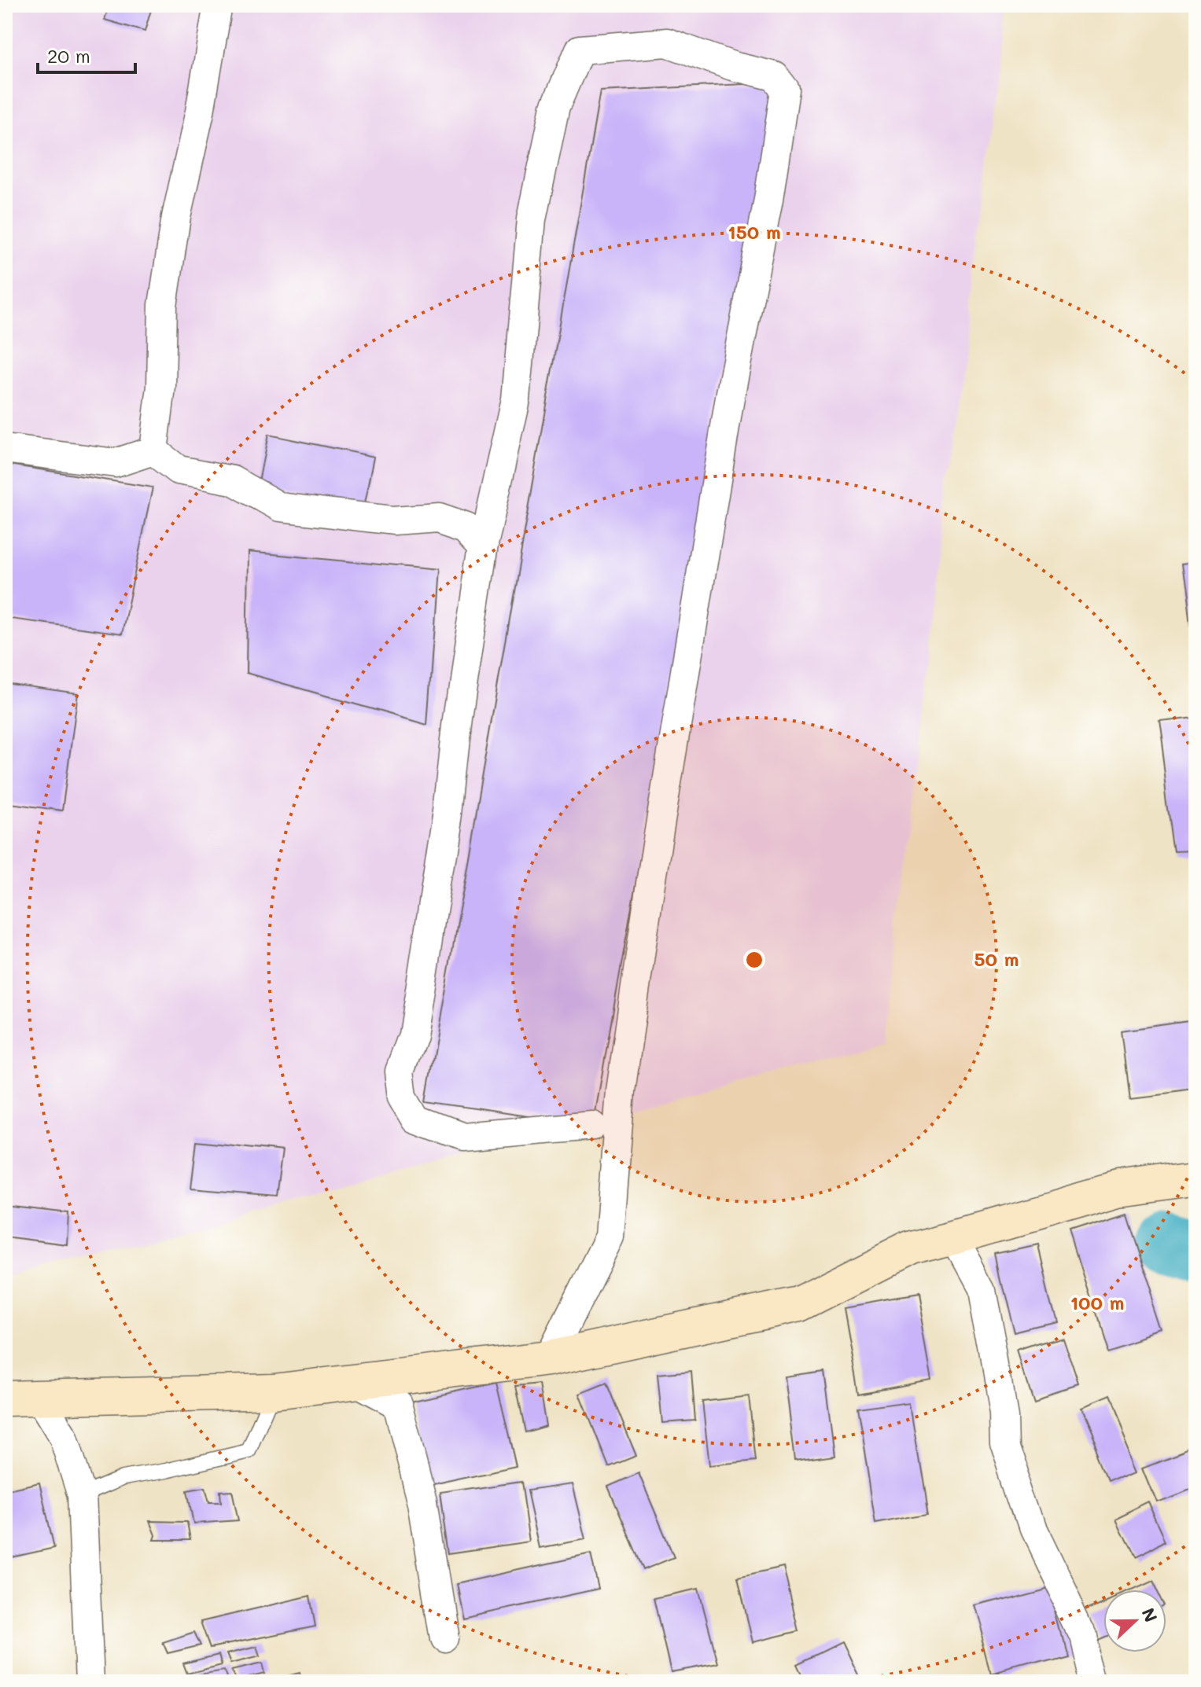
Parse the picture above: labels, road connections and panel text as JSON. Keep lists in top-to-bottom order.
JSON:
{
  "scale_bar": "20 m",
  "north": "right",
  "rings": ["150 m", "50 m", "100 m"]
}
